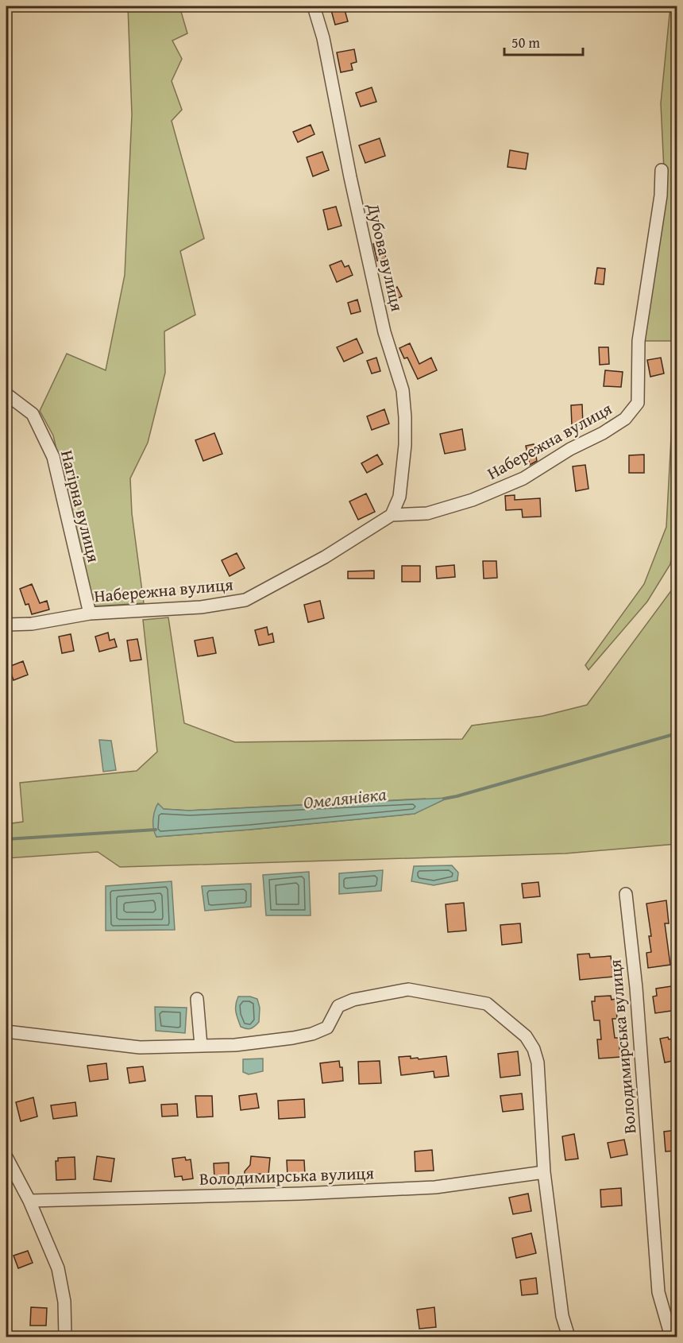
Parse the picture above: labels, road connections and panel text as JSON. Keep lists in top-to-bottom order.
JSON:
{
  "streets": {
    "street": [
      "Дубова вулиця",
      "Набережна вулиця",
      "Нагірна вулиця",
      "Володимирська вулиця"
    ]
  },
  "crossings": [
    ["Дубова вулиця", "Набережна вулиця"],
    ["Набережна вулиця", "Нагірна вулиця"]
  ],
  "water": ["Омелянівка"],
  "scale_bar": "50 m"
}
